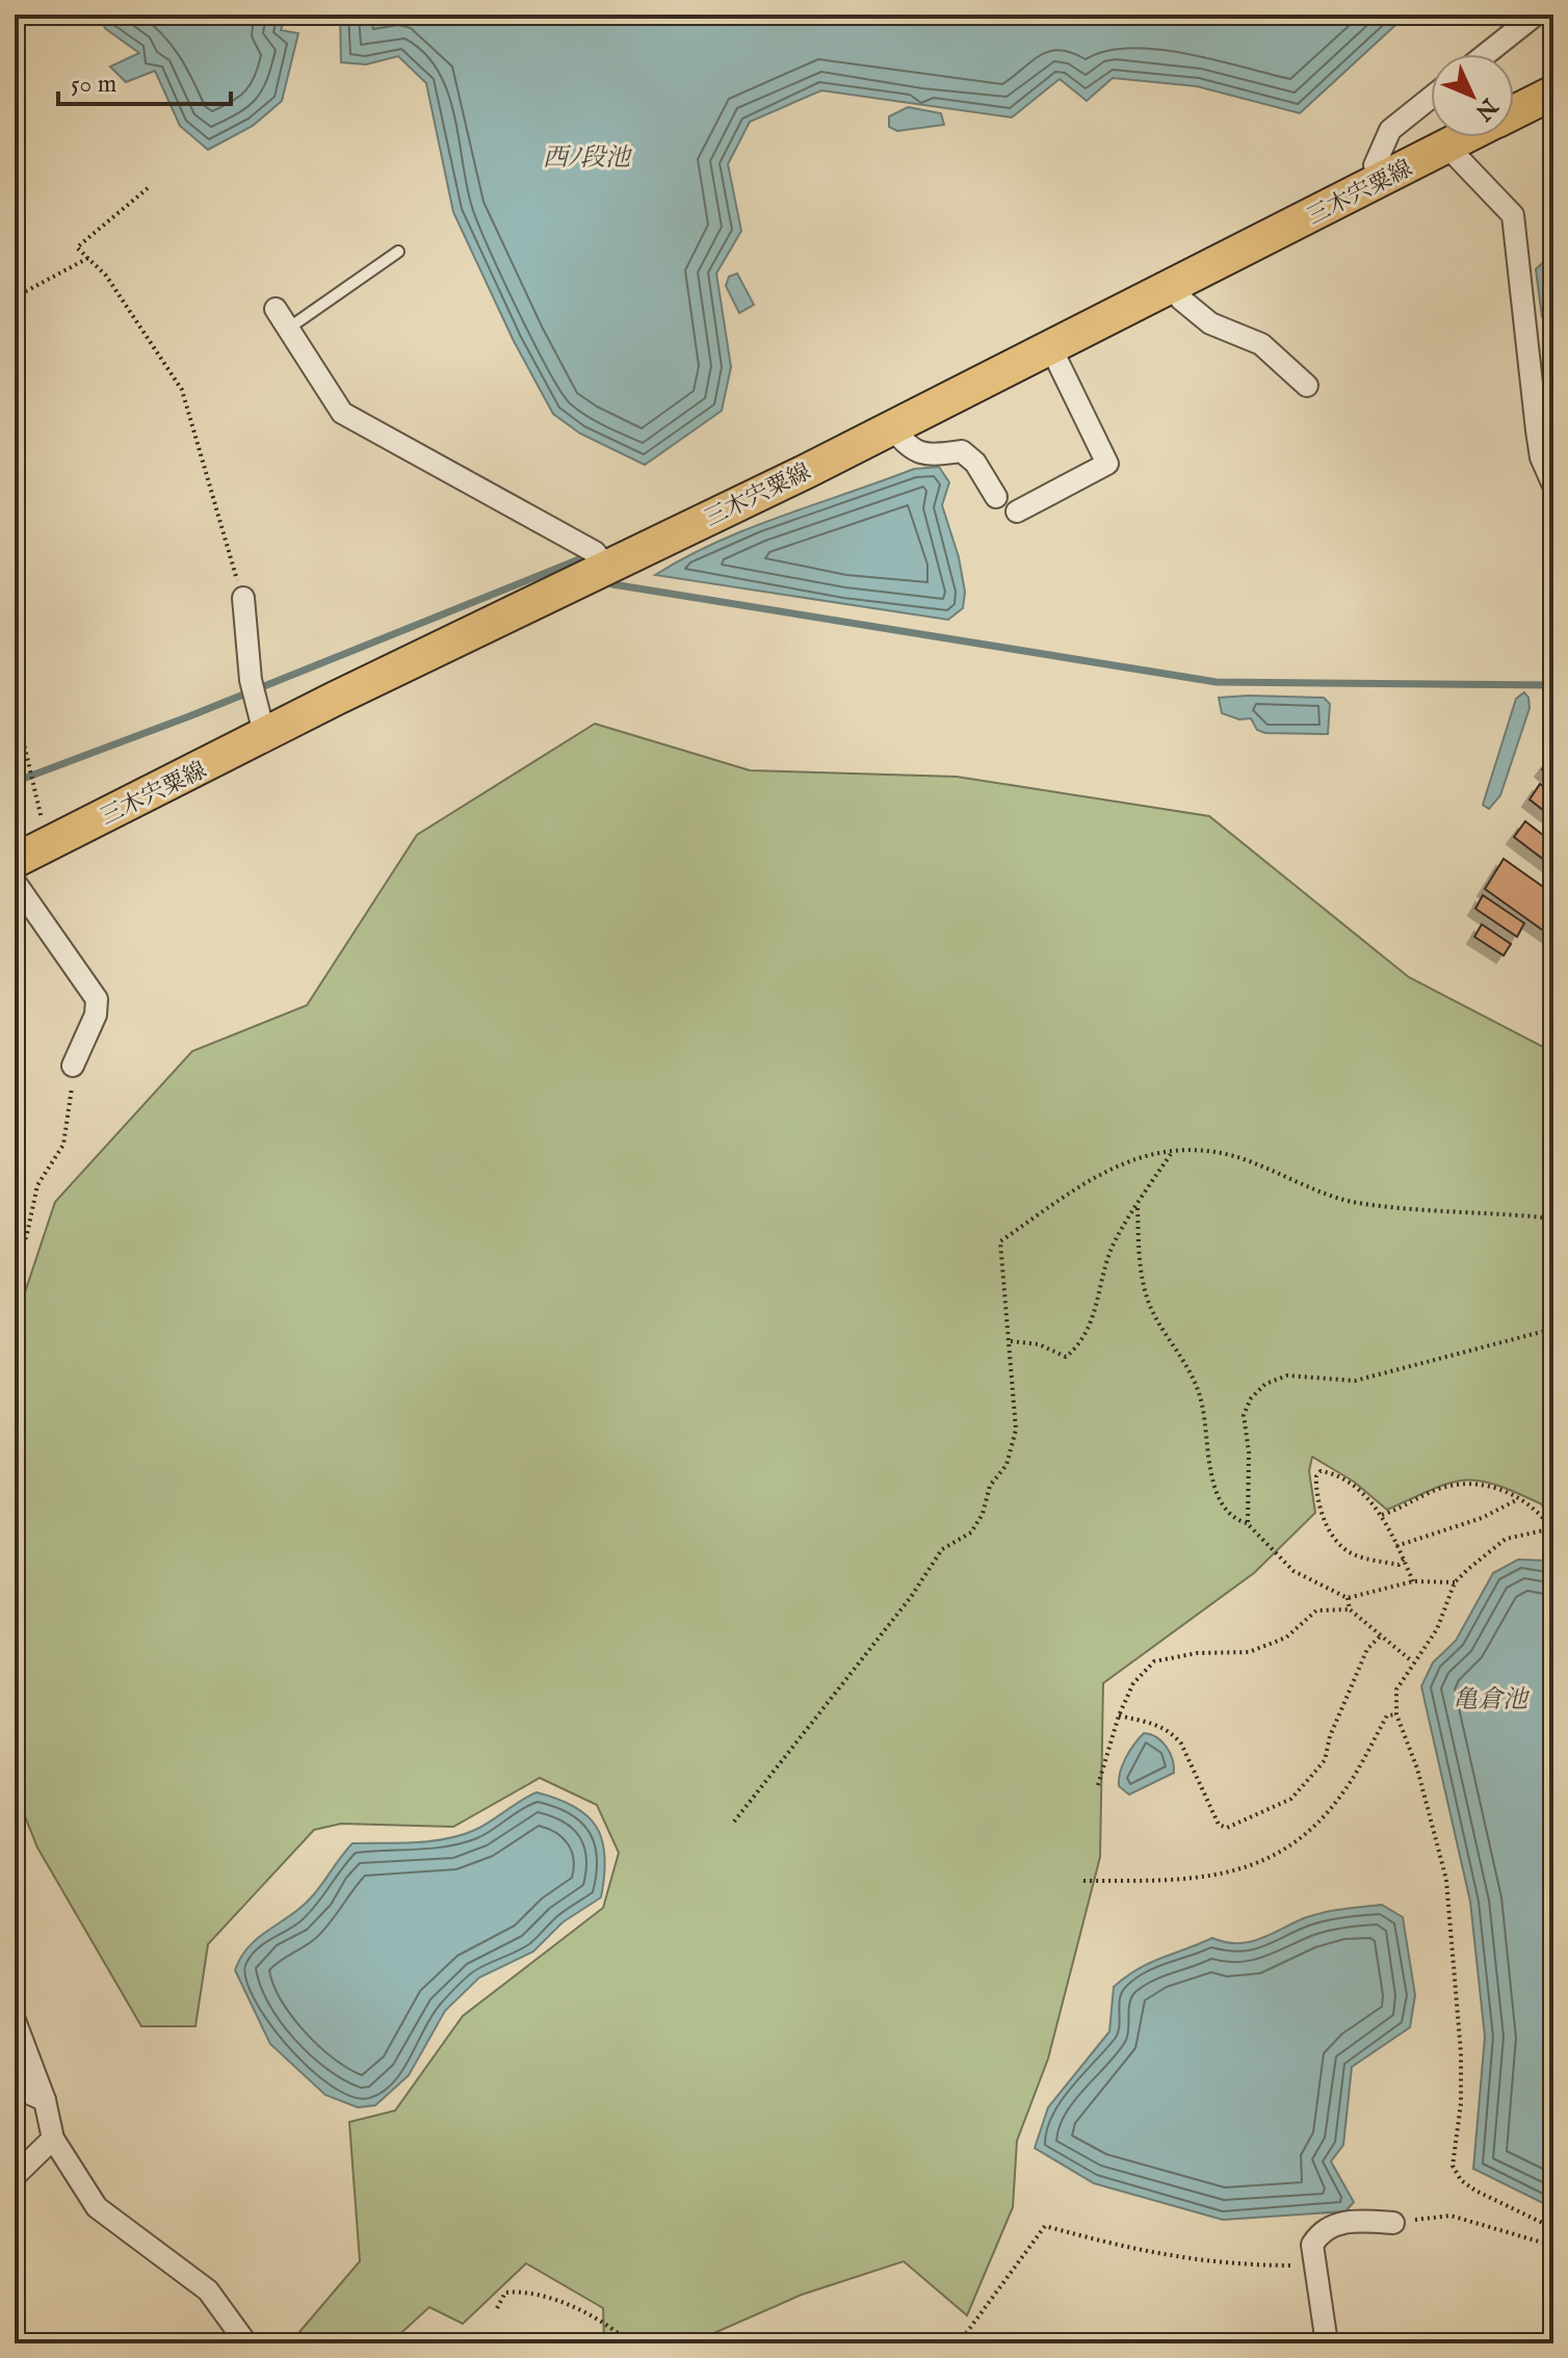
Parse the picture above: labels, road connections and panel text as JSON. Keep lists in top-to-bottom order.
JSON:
{
  "streets": {
    "main road": ["三木宍粟線"]
  },
  "water": ["西ﾉ段池", "亀倉池"],
  "scale_bar": "50 m",
  "north": "bottom right"
}
